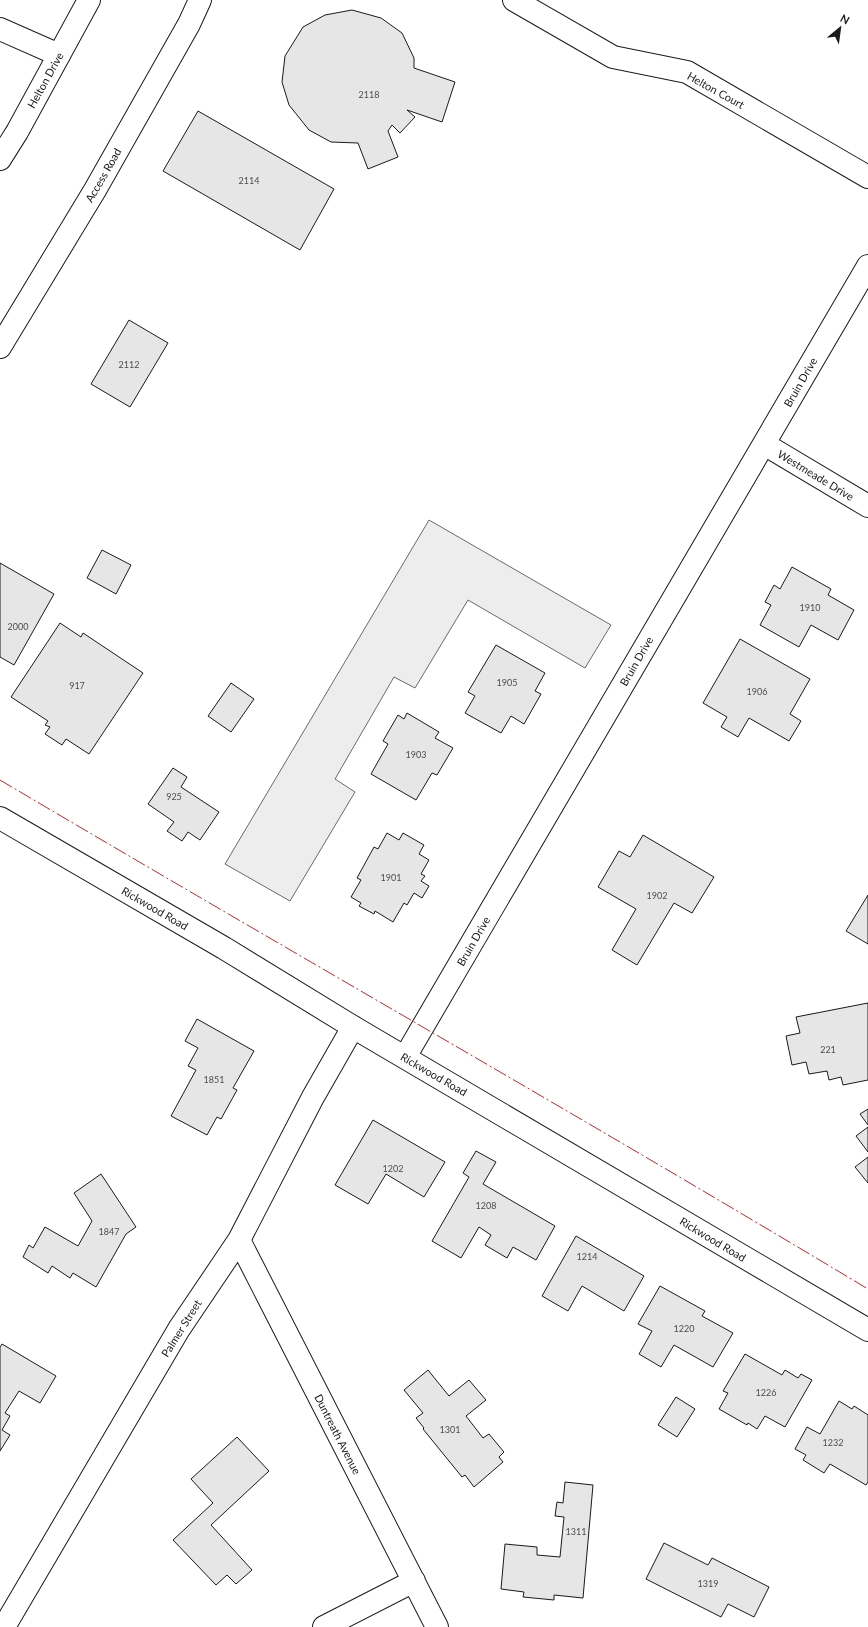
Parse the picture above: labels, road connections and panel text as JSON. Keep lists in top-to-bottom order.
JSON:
{
  "streets": {
    "street": [
      "Helton Drive",
      "Helton Court",
      "Access Road",
      "Bruin Drive",
      "Westmeade Drive",
      "Rickwood Road",
      "Palmer Street",
      "Duntreath Avenue"
    ]
  },
  "crossings": [
    ["Bruin Drive", "Westmeade Drive"],
    ["Bruin Drive", "Rickwood Road"],
    ["Rickwood Road", "Palmer Street"],
    ["Palmer Street", "Duntreath Avenue"]
  ],
  "house_numbers": [
    "2118",
    "2114",
    "2112",
    "1910",
    "2000",
    "1905",
    "917",
    "1906",
    "1903",
    "925",
    "1901",
    "1902",
    "221",
    "1851",
    "1202",
    "1208",
    "1847",
    "1214",
    "1220",
    "1226",
    "1301",
    "1232",
    "1311",
    "1319"
  ],
  "north": "top right"
}
